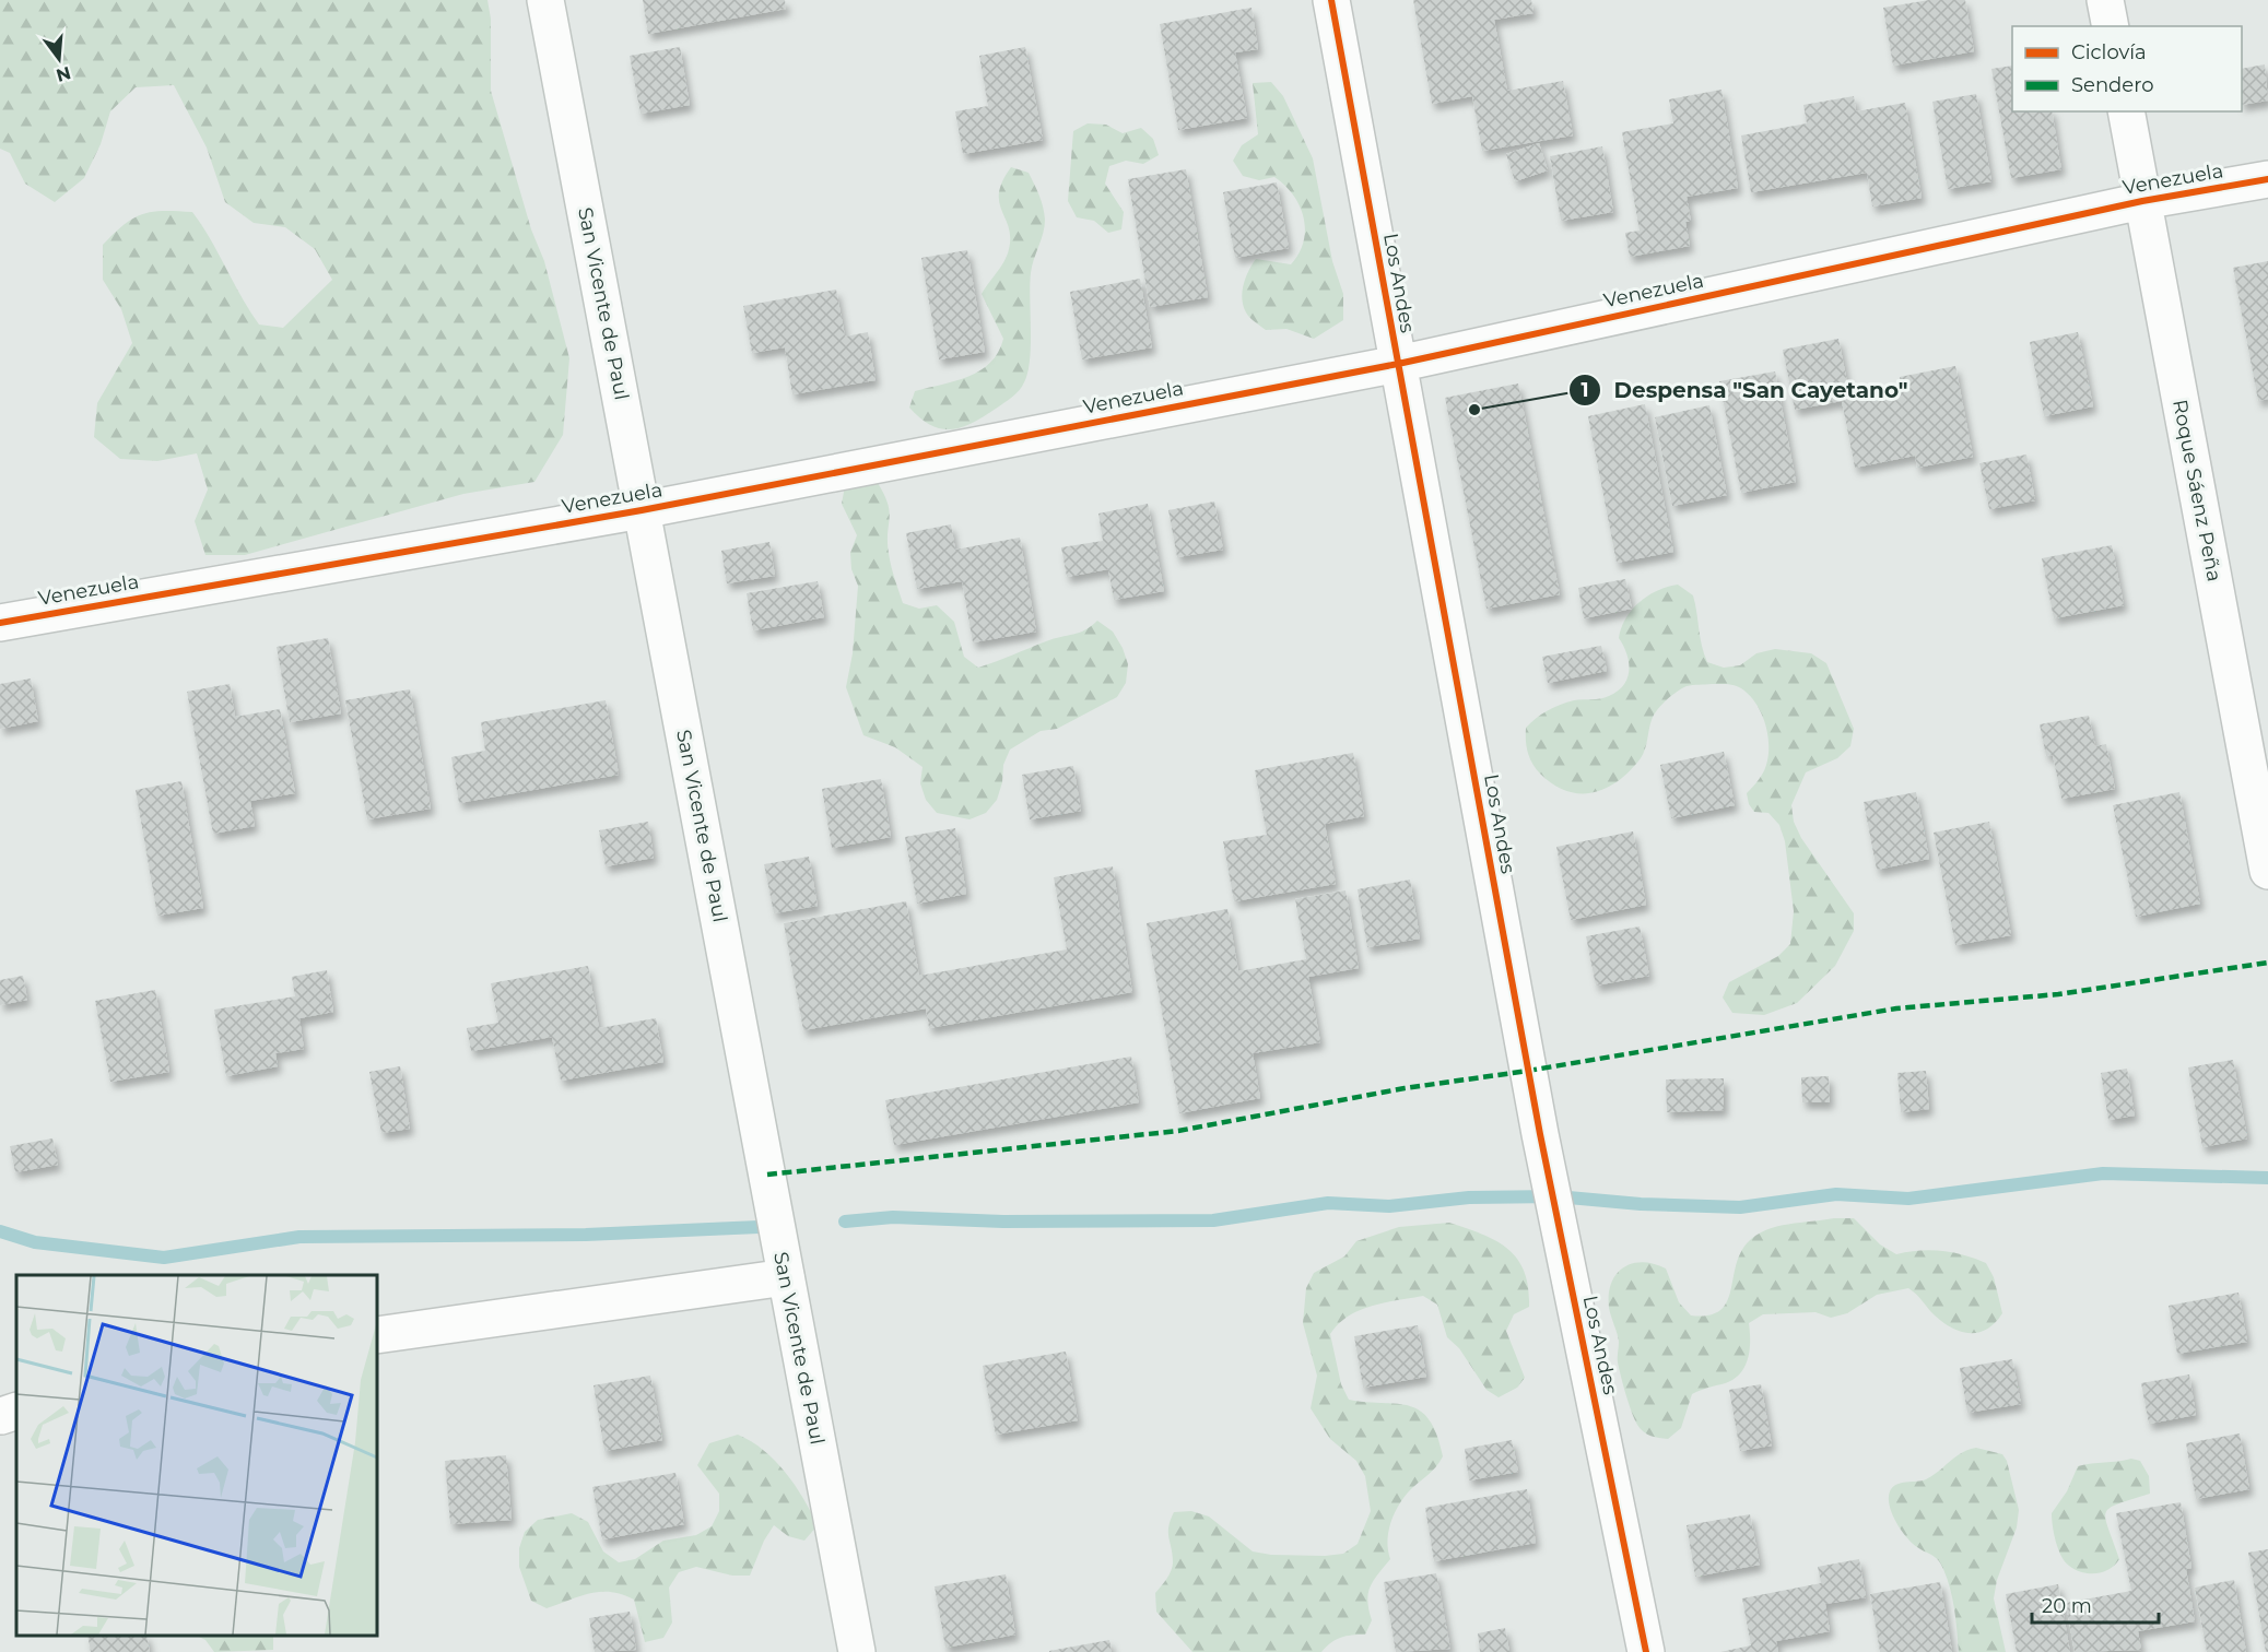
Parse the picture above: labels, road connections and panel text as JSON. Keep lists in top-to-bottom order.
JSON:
{
  "streets": {
    "street": [
      "Venezuela",
      "Los Andes",
      "San Vicente de Paul",
      "Roque Sáenz Peña"
    ]
  },
  "crossings": [
    ["Venezuela", "Los Andes"],
    ["Venezuela", "San Vicente de Paul"],
    ["Venezuela", "Roque Sáenz Peña"]
  ],
  "places": ["Despensa \"San Cayetano\""],
  "legend": ["Ciclovía", "Sendero"],
  "scale_bar": "20 m",
  "north": "bottom"
}
